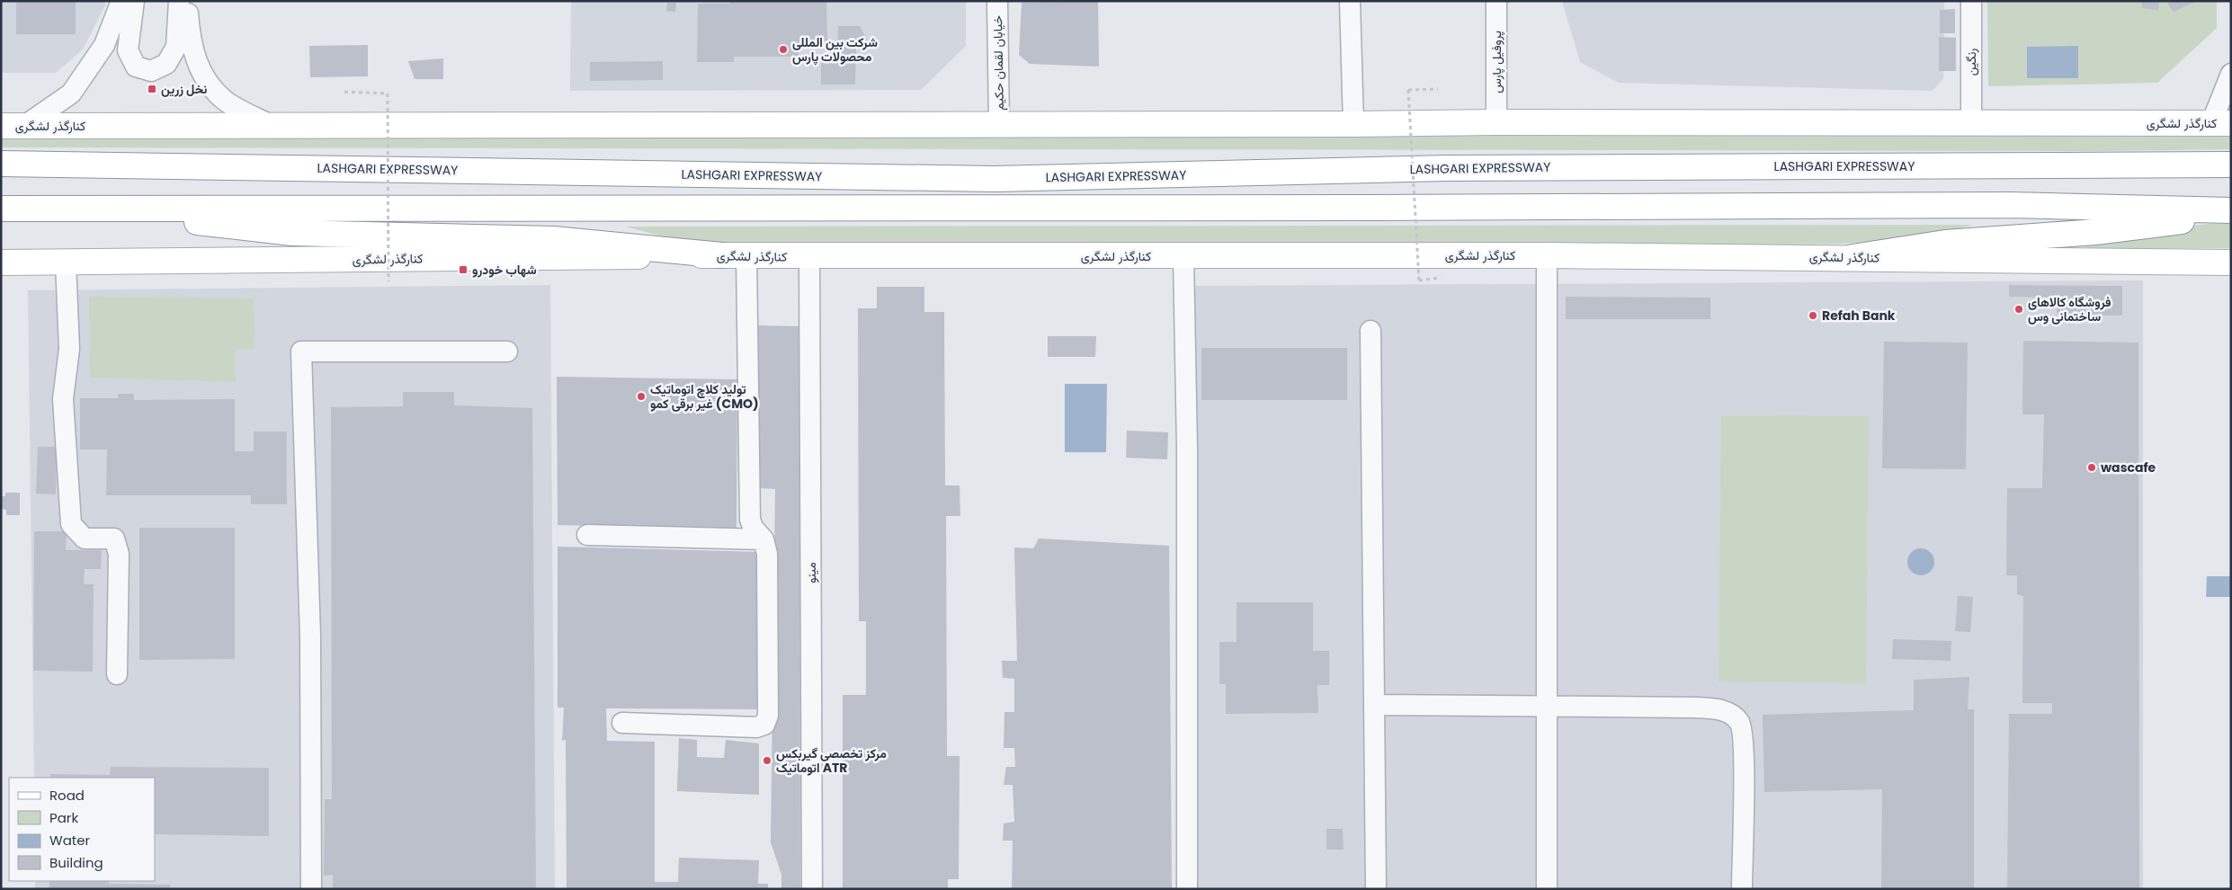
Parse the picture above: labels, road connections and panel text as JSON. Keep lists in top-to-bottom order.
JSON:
{
  "streets": {
    "main road": ["کنارگذر لشگری", "LASHGARI EXPRESSWAY"],
    "street": [
      "پروفیل پارس",
      "رنگین",
      "خیابان لقمان حکیم",
      "مینو"
    ]
  },
  "crossings": [
    ["پروفیل پارس", "کنارگذر لشگری"],
    ["رنگین", "کنارگذر لشگری"],
    ["خیابان لقمان حکیم", "کنارگذر لشگری"],
    ["کنارگذر لشگری", "مینو"]
  ],
  "places": {
    "other": [
      "شرکت بین المللی محصولات پارس",
      "فروشگاه کالاهای ساختمانی وس",
      "Refah Bank",
      "تولید کلاچ اتوماتیک غیر برقی کمو (CMO)",
      "wascafe",
      "مرکز تخصصی گیربکس اتوماتیک ATR"
    ],
    "transit": ["نخل زرین", "شهاب خودرو"]
  },
  "legend": [
    "Road",
    "Park",
    "Water",
    "Building"
  ]
}
